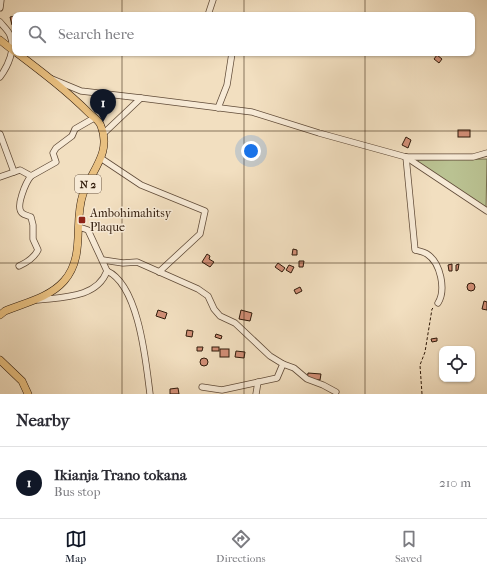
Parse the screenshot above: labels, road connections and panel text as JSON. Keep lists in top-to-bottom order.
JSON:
{
  "streets": {
    "main road": ["N 2"]
  },
  "places": {
    "transit": ["Ambohimahitsy Plaque"]
  },
  "page": {
    "search": "Search here",
    "pins": "1",
    "heading": "Nearby",
    "list": [
      {
        "mark": "1",
        "name": "Ikianja Trano tokana",
        "note": "Bus stop",
        "value": "210 m"
      }
    ],
    "nav": ["Map", "Directions", "Saved"]
  }
}
